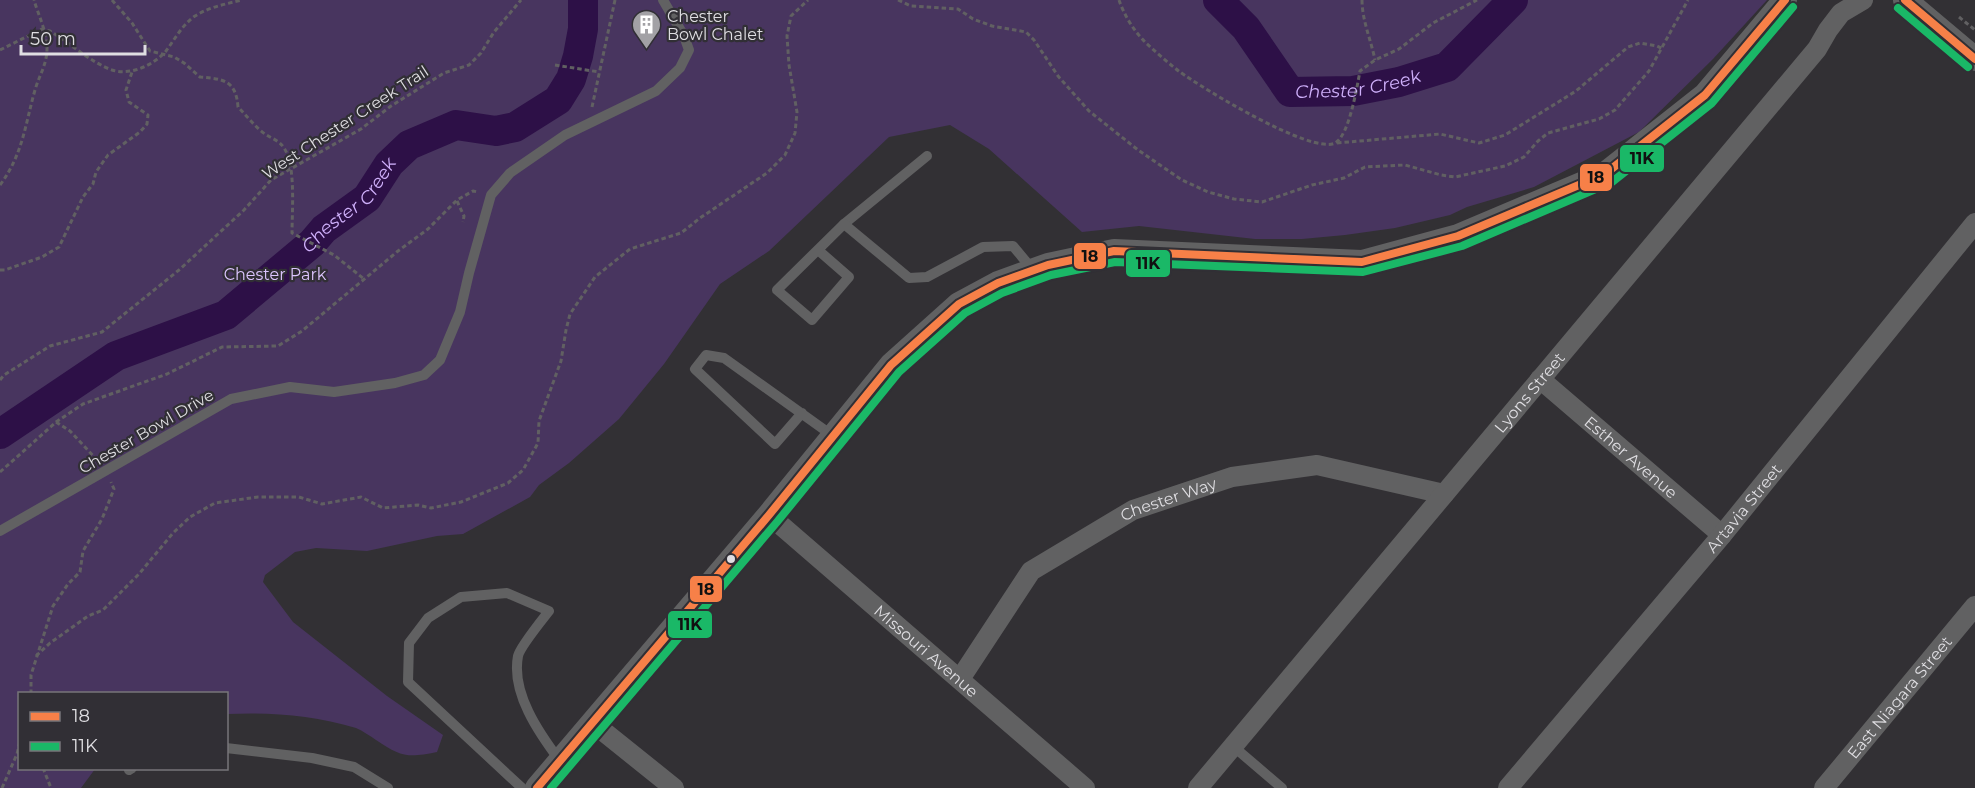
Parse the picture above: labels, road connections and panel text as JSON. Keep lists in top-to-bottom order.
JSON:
{
  "streets": {
    "street": [
      "Lyons Street",
      "Esther Avenue",
      "Chester Way",
      "Artavia Street",
      "Missouri Avenue",
      "East Niagara Street"
    ],
    "lane": ["Chester Bowl Drive"],
    "path": ["West Chester Creek Trail"]
  },
  "crossings": [
    ["Lyons Street", "Esther Avenue"],
    ["Lyons Street", "Chester Way"],
    ["Esther Avenue", "Artavia Street"],
    ["Chester Way", "Missouri Avenue"]
  ],
  "water": ["Chester Creek"],
  "parks": ["Chester Park"],
  "places": {
    "building": ["Chester Bowl Chalet"]
  },
  "lines": ["transit line 18", "transit line 11K"],
  "legend": ["18", "11K"],
  "scale_bar": "50 m"
}
